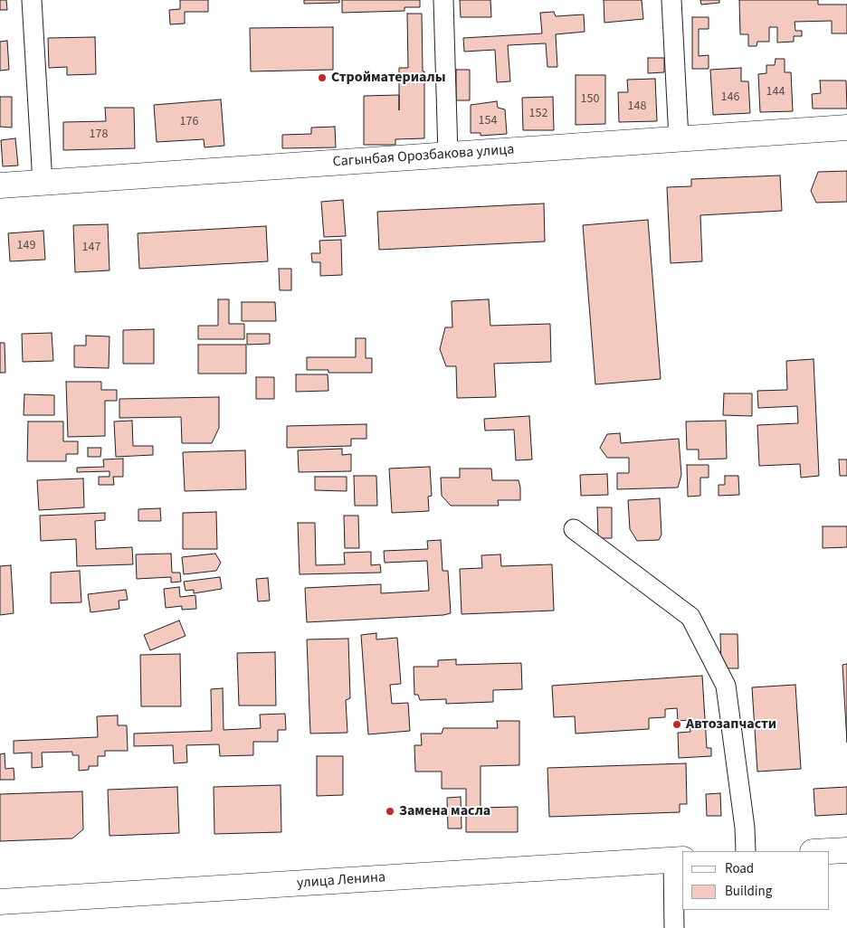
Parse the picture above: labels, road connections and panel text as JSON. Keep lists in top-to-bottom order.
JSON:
{
  "streets": {
    "street": ["Сагынбая Орозбакова улица", "улица Ленина"]
  },
  "places": ["Стройматериалы", "Автозапчасти", "Замена масла"],
  "house_numbers": [
    "144",
    "146",
    "150",
    "148",
    "152",
    "154",
    "176",
    "178",
    "149",
    "147"
  ],
  "legend": ["Road", "Building"]
}
